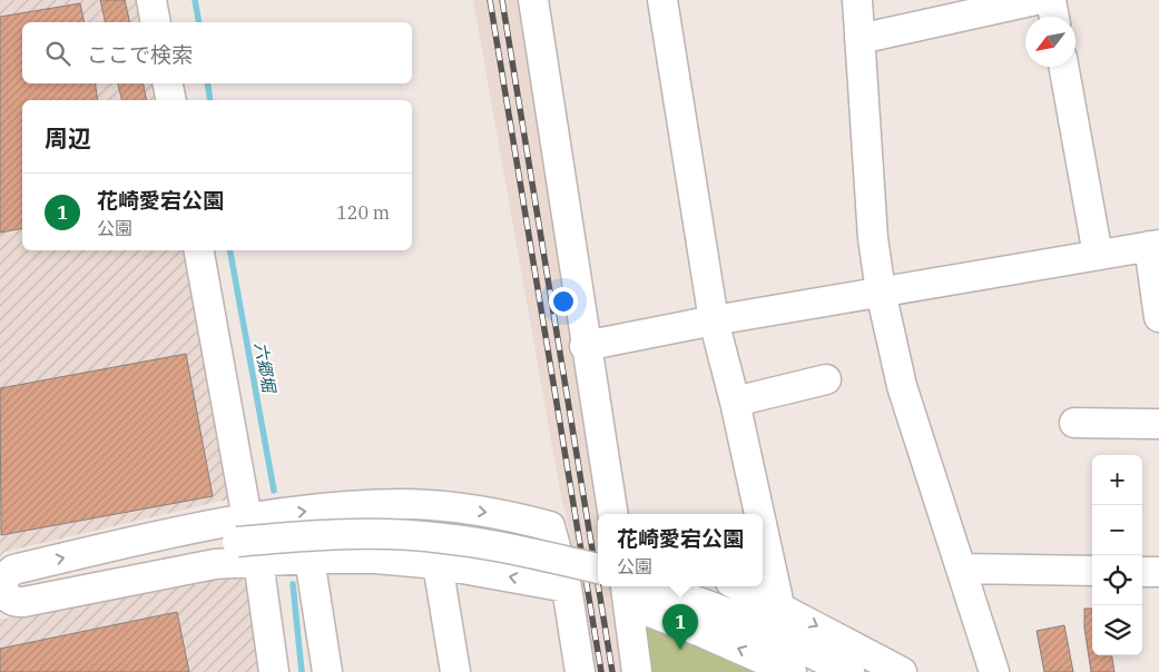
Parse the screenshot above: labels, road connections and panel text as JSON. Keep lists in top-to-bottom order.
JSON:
{
  "water": ["六郷堀"],
  "north": "bottom left",
  "page": {
    "search": "ここで検索",
    "heading": "周辺",
    "list": [
      {
        "mark": "1",
        "name": "花崎愛宕公園",
        "note": "公園",
        "value": "120 m"
      }
    ],
    "map_buttons": ["+", "−"],
    "popup": ["花崎愛宕公園", "公園"],
    "pins": "1"
  }
}
